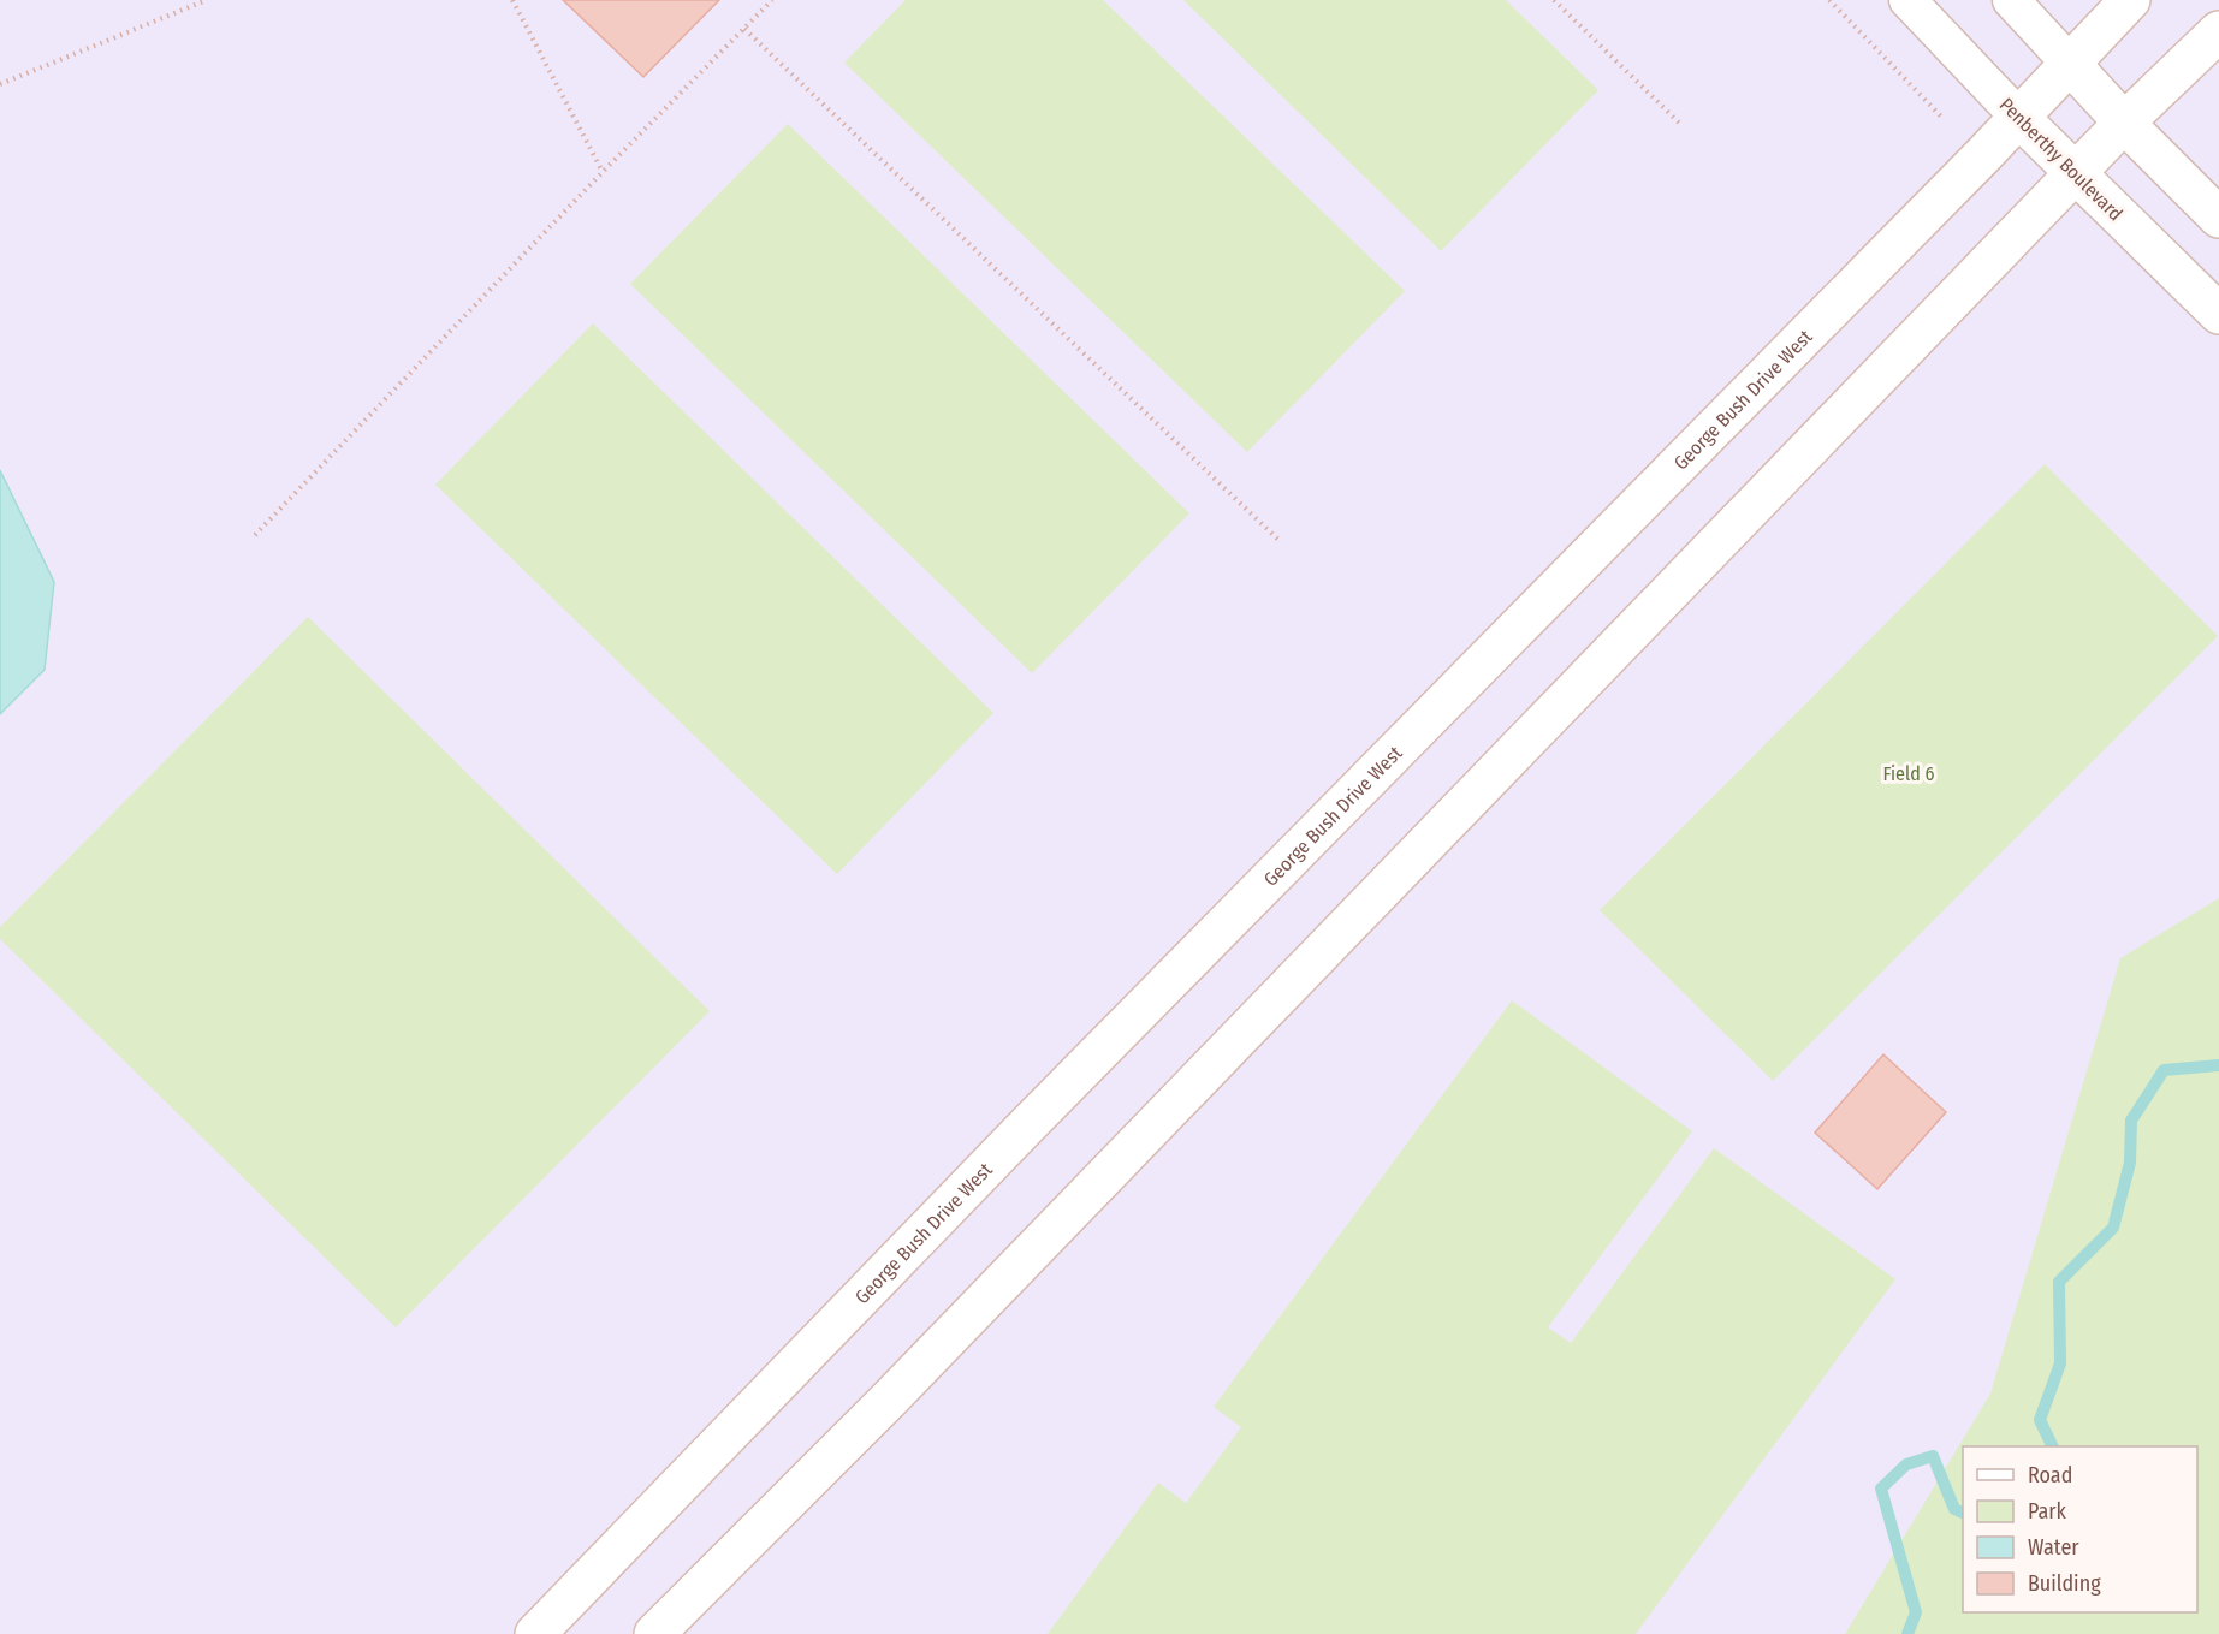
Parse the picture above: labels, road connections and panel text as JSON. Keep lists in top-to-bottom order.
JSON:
{
  "streets": {
    "main road": ["Penberthy Boulevard", "George Bush Drive West"]
  },
  "crossings": [
    ["Penberthy Boulevard", "George Bush Drive West"]
  ],
  "parks": ["Field 6"],
  "legend": [
    "Road",
    "Park",
    "Water",
    "Building"
  ]
}
